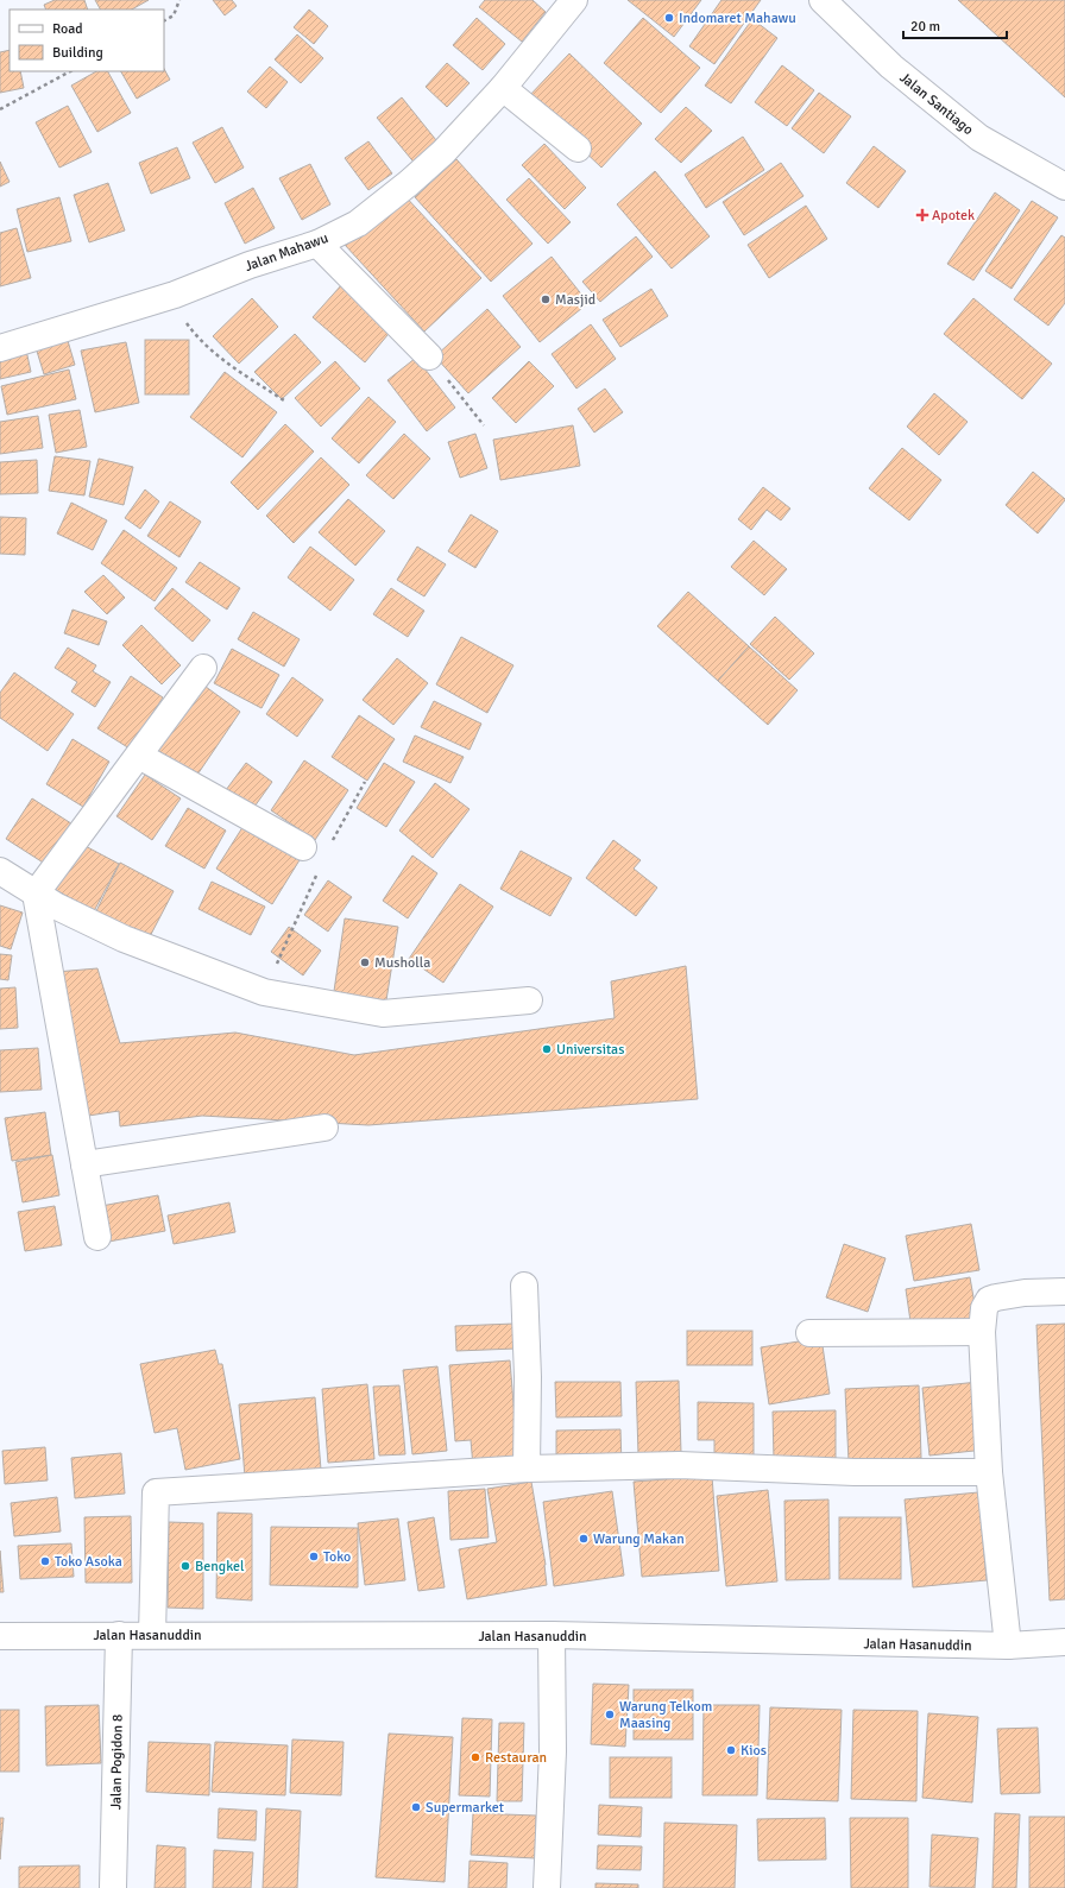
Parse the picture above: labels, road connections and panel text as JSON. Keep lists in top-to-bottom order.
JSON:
{
  "streets": {
    "main road": [
      "Jalan Santiago",
      "Jalan Mahawu",
      "Jalan Hasanuddin",
      "Jalan Pogidon 8"
    ]
  },
  "crossings": [
    ["Jalan Hasanuddin", "Jalan Pogidon 8"]
  ],
  "places": {
    "other": [
      "Indomaret Mahawu",
      "Masjid",
      "Musholla",
      "Universitas",
      "Warung Makan",
      "Toko",
      "Toko Asoka",
      "Bengkel",
      "Warung Telkom Maasing",
      "Kios",
      "Restauran",
      "Supermarket"
    ],
    "health": ["Apotek"]
  },
  "legend": ["Road", "Building"],
  "scale_bar": "20 m"
}
